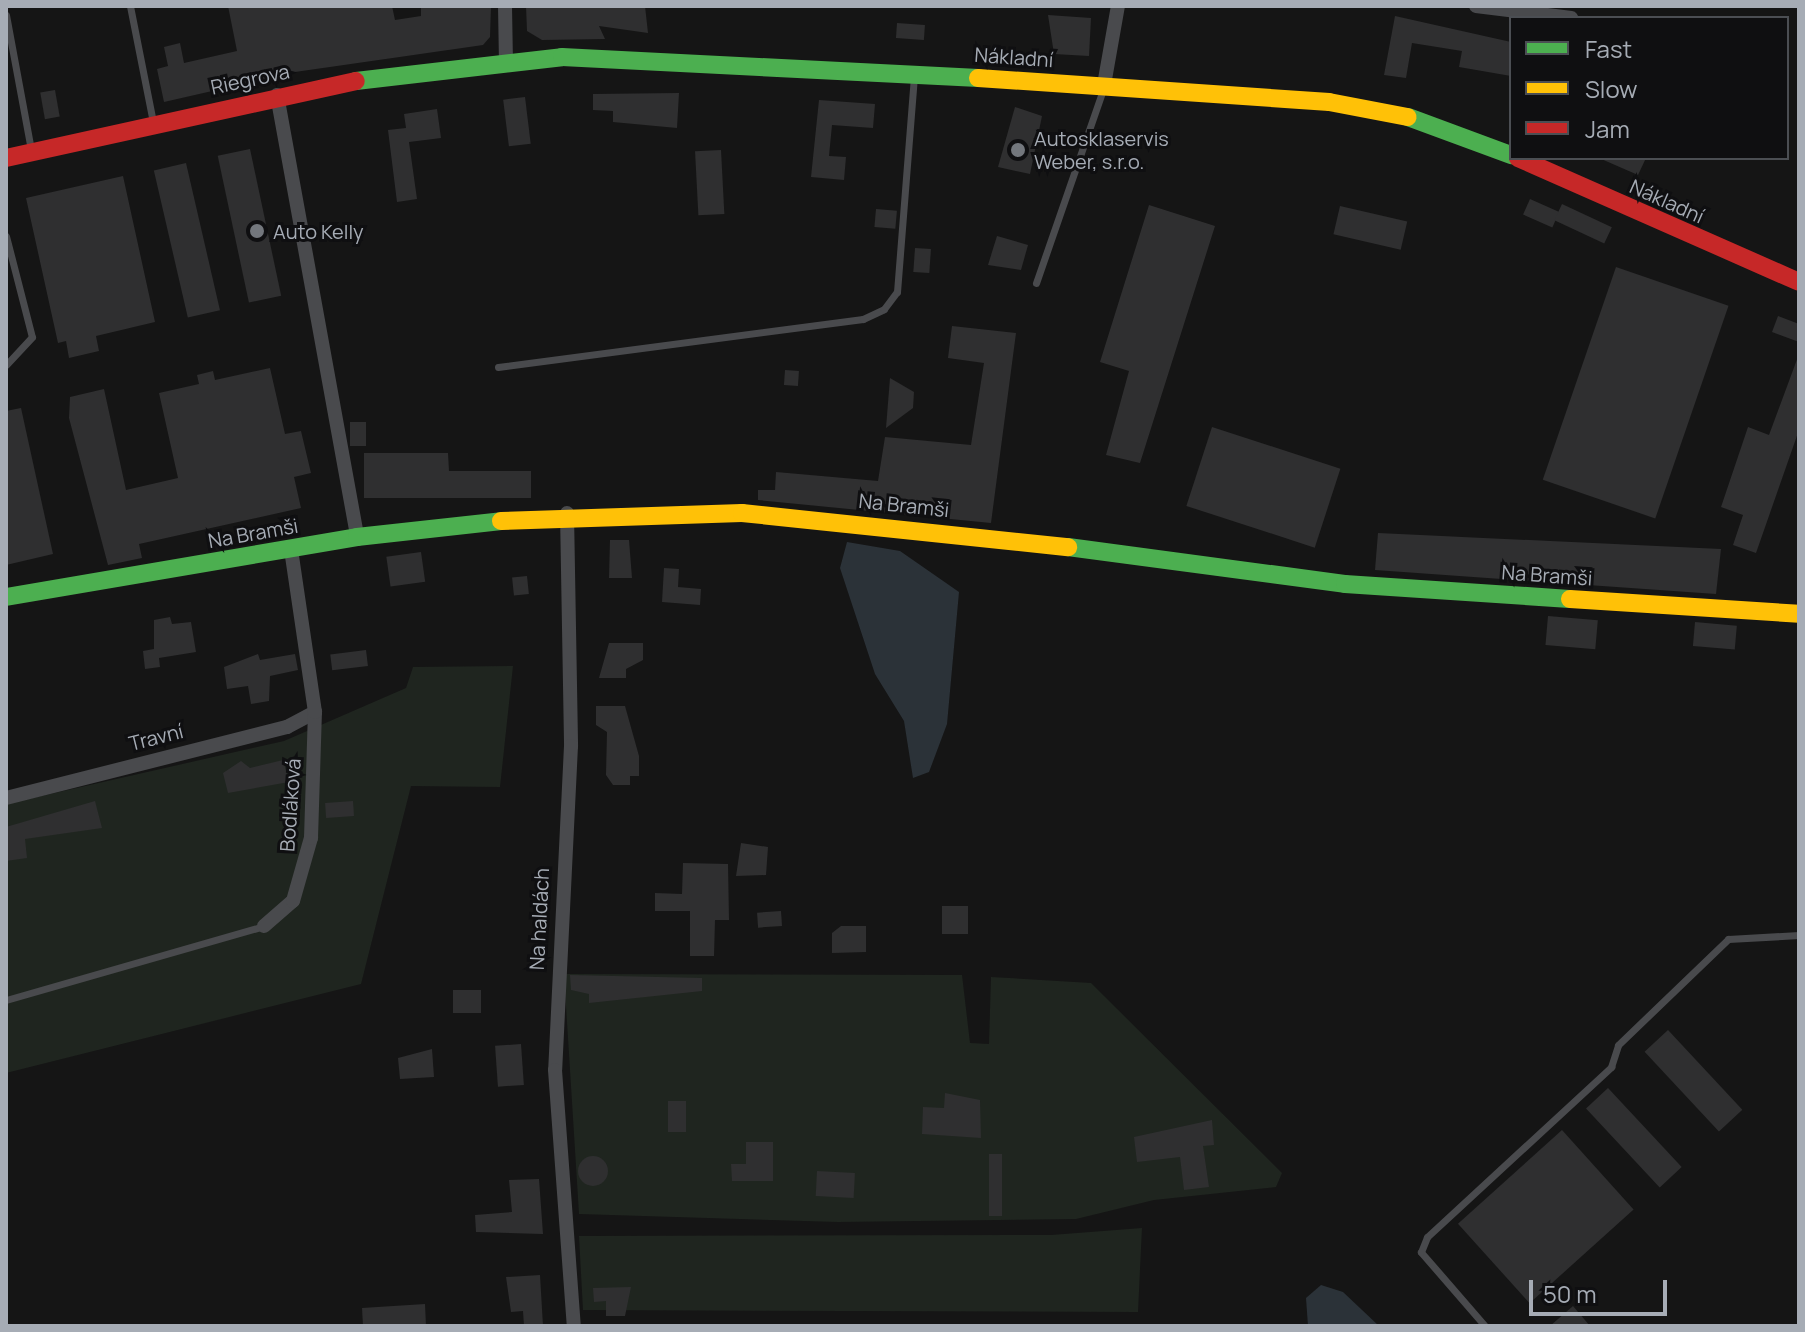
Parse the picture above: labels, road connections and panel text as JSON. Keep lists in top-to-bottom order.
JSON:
{
  "streets": {
    "main road": ["Nákladní", "Riegrova", "Na Bramši"],
    "street": ["Travní", "Bodláková", "Na haldách"]
  },
  "crossings": [
    ["Nákladní", "Riegrova"],
    ["Na Bramši", "Bodláková"],
    ["Na Bramši", "Na haldách"],
    ["Travní", "Bodláková"]
  ],
  "places": ["Autosklaservis Weber, s.r.o.", "Auto Kelly"],
  "legend": ["Fast", "Slow", "Jam"],
  "scale_bar": "50 m"
}
